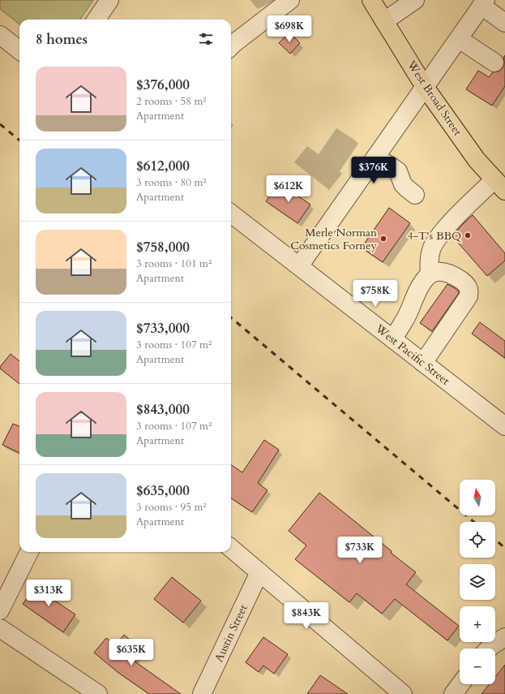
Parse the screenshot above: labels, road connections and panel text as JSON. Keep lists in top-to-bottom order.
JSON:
{
  "streets": {
    "main road": ["West Broad Street"],
    "street": ["West Pacific Street", "Austin Street"]
  },
  "places": ["4-T's BBQ", "Merle Norman Cosmetics Forney"],
  "north": "top",
  "page": {
    "price": [
      "$698K",
      "$376K",
      "$612K",
      "$758K",
      "$733K",
      "$313K",
      "$843K",
      "$635K"
    ],
    "heading": "8 homes",
    "list": [
      {
        "name": "$376,000",
        "note": "2 rooms · 58 m² · Apartment"
      },
      {
        "name": "$612,000",
        "note": "3 rooms · 80 m² · Apartment"
      },
      {
        "name": "$758,000",
        "note": "3 rooms · 101 m² · Apartment"
      },
      {
        "name": "$733,000",
        "note": "3 rooms · 107 m² · Apartment"
      },
      {
        "name": "$843,000",
        "note": "3 rooms · 107 m² · Apartment"
      },
      {
        "name": "$635,000",
        "note": "3 rooms · 95 m² · Apartment"
      }
    ],
    "map_buttons": ["+", "−"]
  }
}
